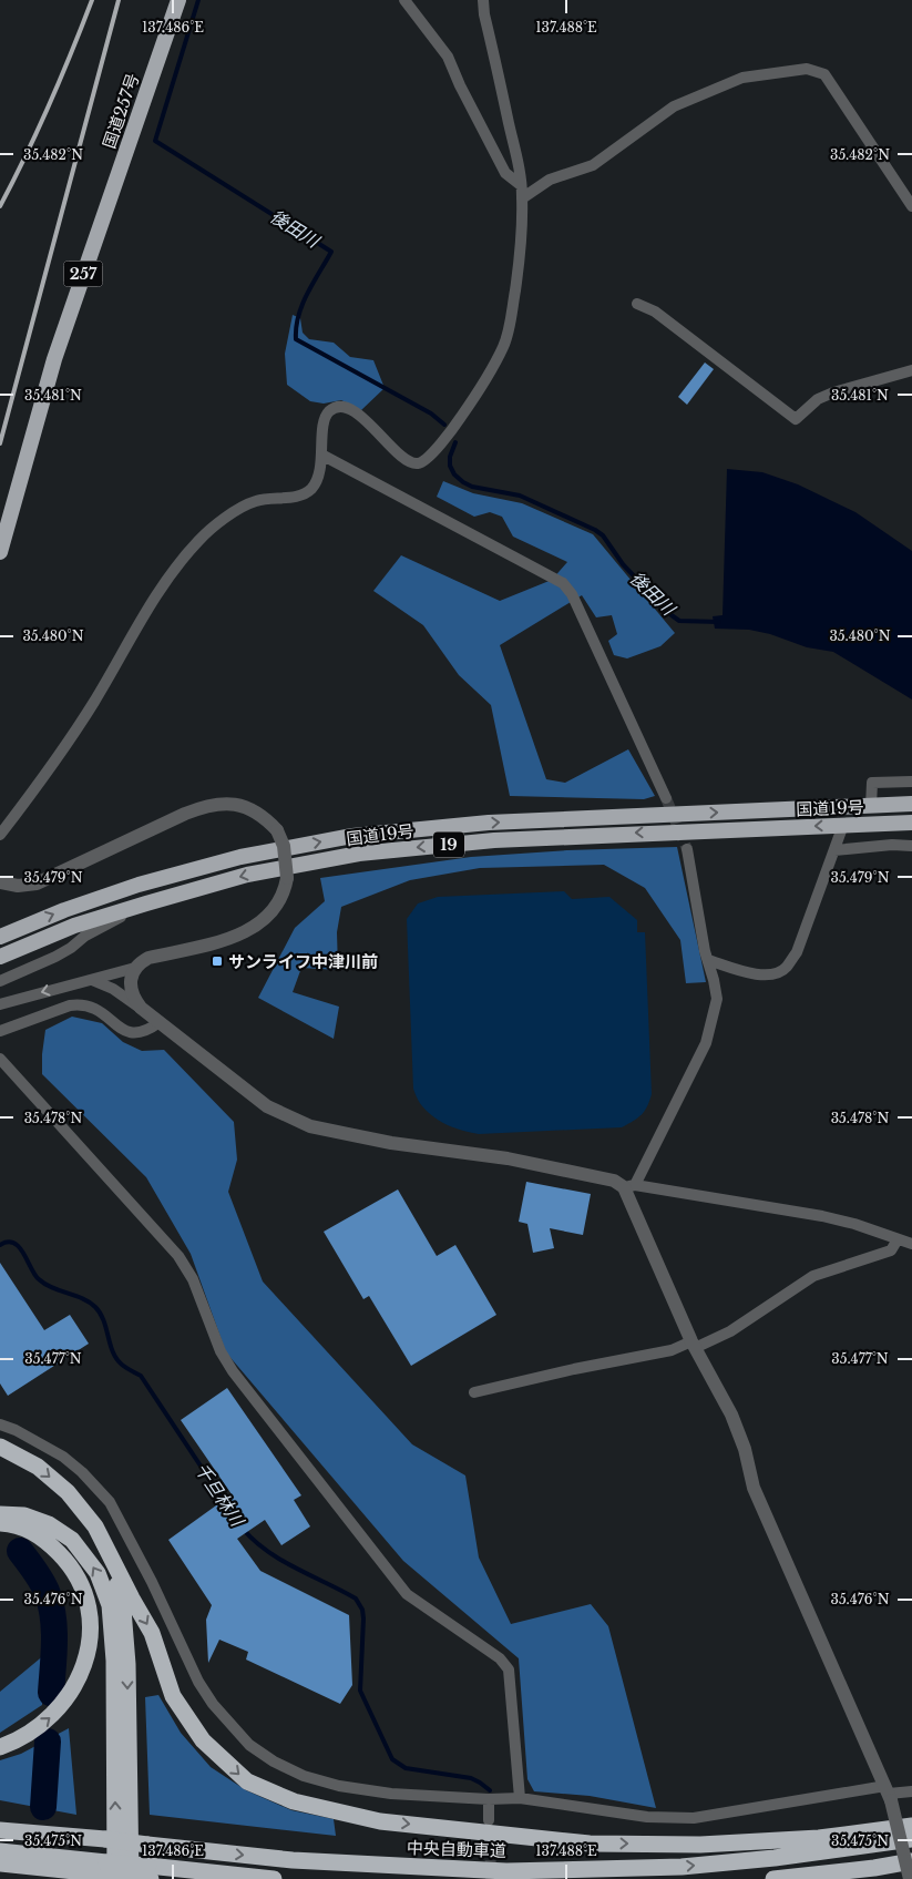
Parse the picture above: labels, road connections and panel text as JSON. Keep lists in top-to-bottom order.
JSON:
{
  "streets": {
    "highway": [
      "国道257号",
      "257",
      "国道19号",
      "19",
      "中央自動車道"
    ]
  },
  "water": ["後田川", "千旦林川"],
  "places": {
    "transit": ["サンライフ中津川前"]
  },
  "coordinates": [
    "137.486°E",
    "137.488°E",
    "35.482°N",
    "35.481°N",
    "35.480°N",
    "35.479°N",
    "35.478°N",
    "35.477°N",
    "35.476°N",
    "35.475°N"
  ]
}
